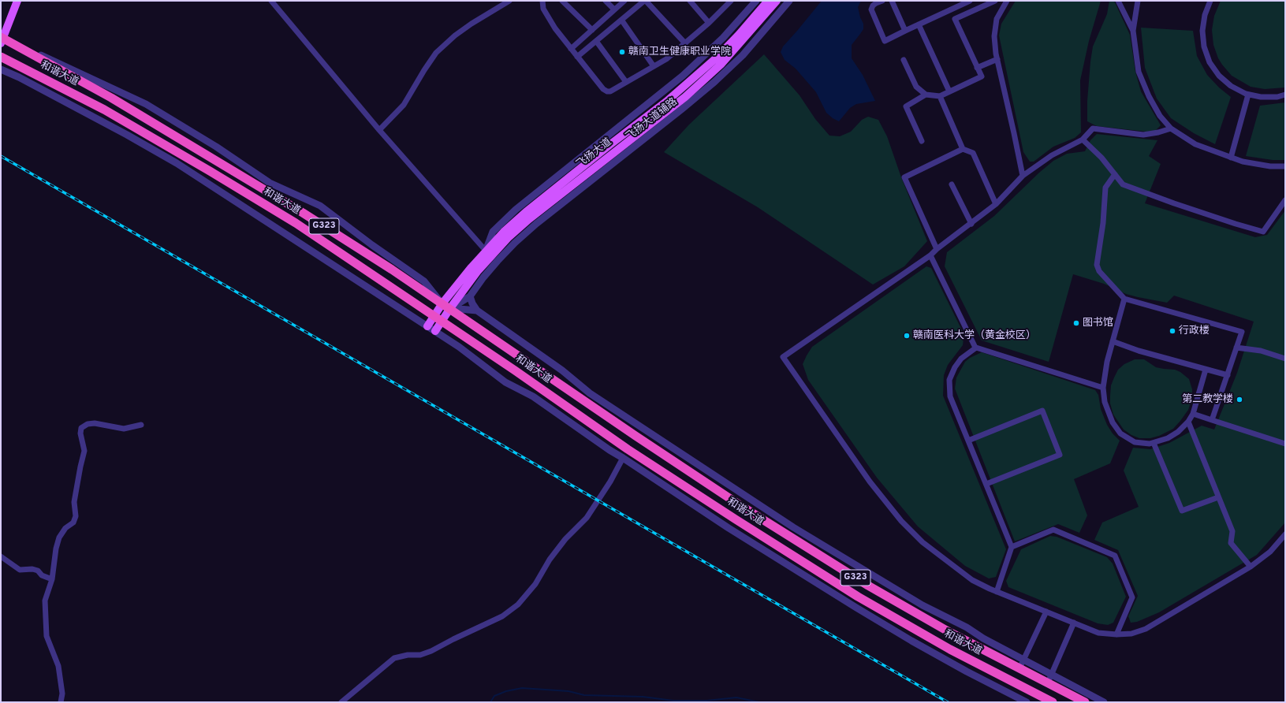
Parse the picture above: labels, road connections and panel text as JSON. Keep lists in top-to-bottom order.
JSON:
{
  "streets": {
    "highway": ["和谐大道", "G323"],
    "main road": ["飞扬大道"],
    "street": ["飞扬大道辅路"]
  },
  "crossings": [
    ["和谐大道", "飞扬大道辅路"],
    ["和谐大道", "飞扬大道"],
    ["和谐大道", "G323"],
    ["飞扬大道辅路", "飞扬大道"],
    ["飞扬大道辅路", "G323"],
    ["飞扬大道", "G323"]
  ],
  "places": [
    "赣南卫生健康职业学院",
    "图书馆",
    "行政楼",
    "赣南医科大学（黄金校区）",
    "第二教学楼"
  ]
}
